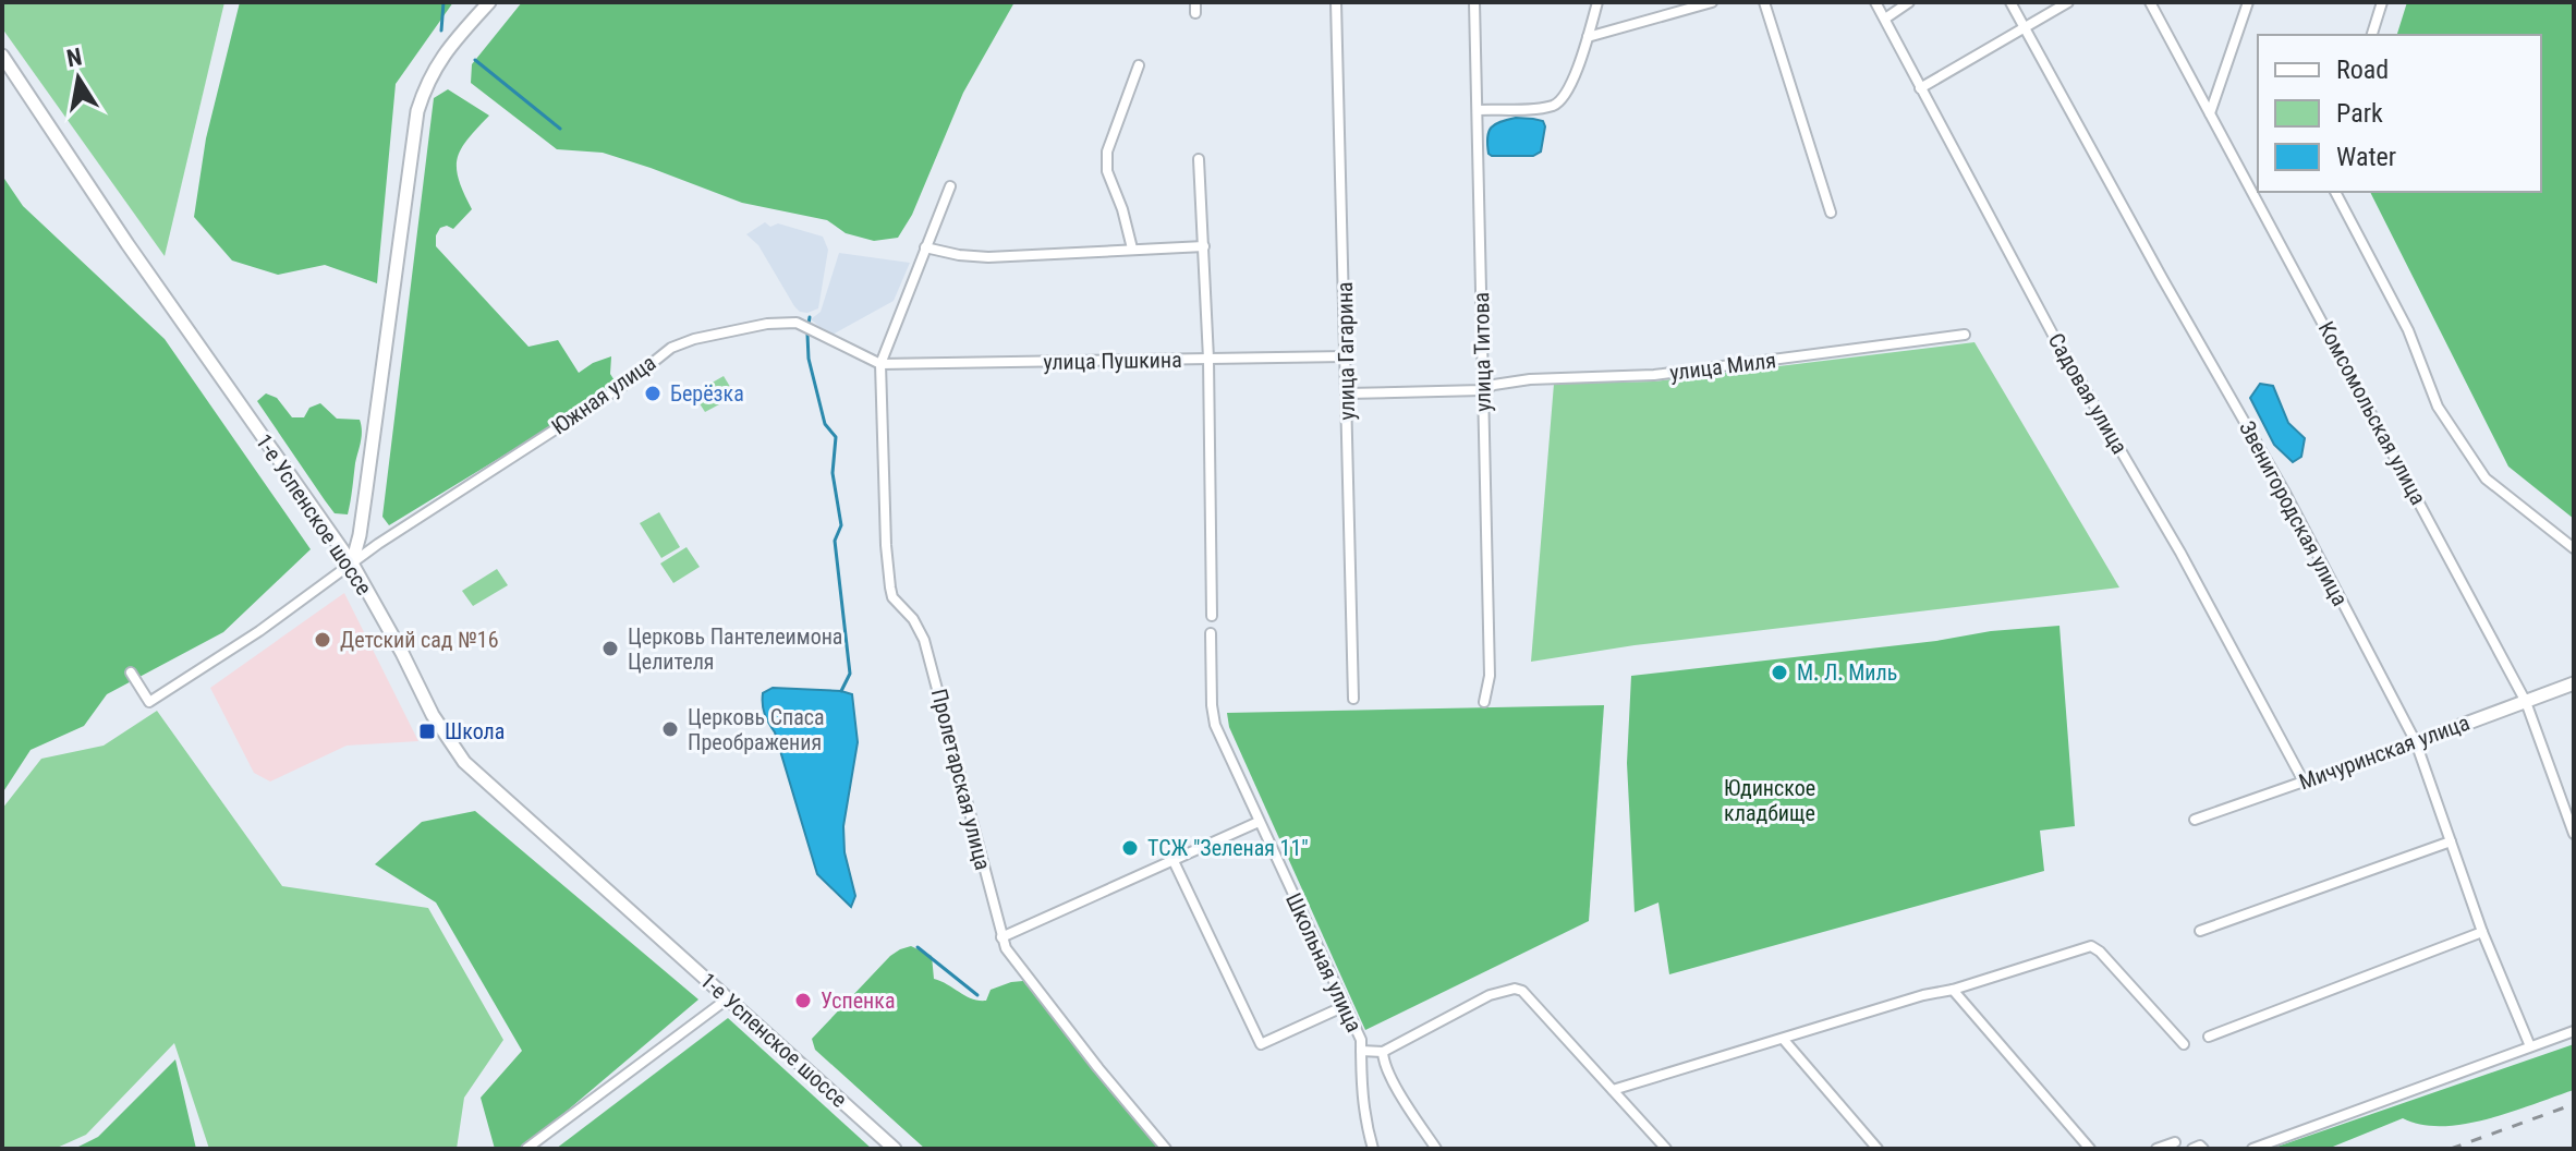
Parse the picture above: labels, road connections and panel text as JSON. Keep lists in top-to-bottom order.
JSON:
{
  "streets": {
    "main road": ["1-е Успенское шоссе", "Мичуринская улица"],
    "street": [
      "улица Гагарина",
      "улица Титова",
      "улица Пушкина",
      "улица Миля",
      "Садовая улица",
      "Южная улица",
      "Комсомольская улица",
      "Звенигородская улица",
      "Пролетарская улица",
      "Школьная улица"
    ]
  },
  "crossings": [
    ["улица Гагарина", "улица Пушкина"],
    ["улица Титова", "улица Миля"],
    ["улица Пушкина", "Южная улица"],
    ["улица Пушкина", "Пролетарская улица"],
    ["Садовая улица", "Мичуринская улица"],
    ["Южная улица", "1-е Успенское шоссе"],
    ["Южная улица", "Пролетарская улица"],
    ["Комсомольская улица", "Мичуринская улица"],
    ["Звенигородская улица", "Мичуринская улица"]
  ],
  "parks": ["Юдинское кладбище"],
  "places": {
    "other": [
      "Берёзка",
      "Детский сад №16",
      "Церковь Пантелеимона Целителя",
      "М. Л. Миль",
      "Церковь Спаса Преображения",
      "ТСЖ \"Зеленая 11\"",
      "Успенка"
    ],
    "transit": ["Школа"]
  },
  "legend": ["Road", "Park", "Water"],
  "north": "top"
}
